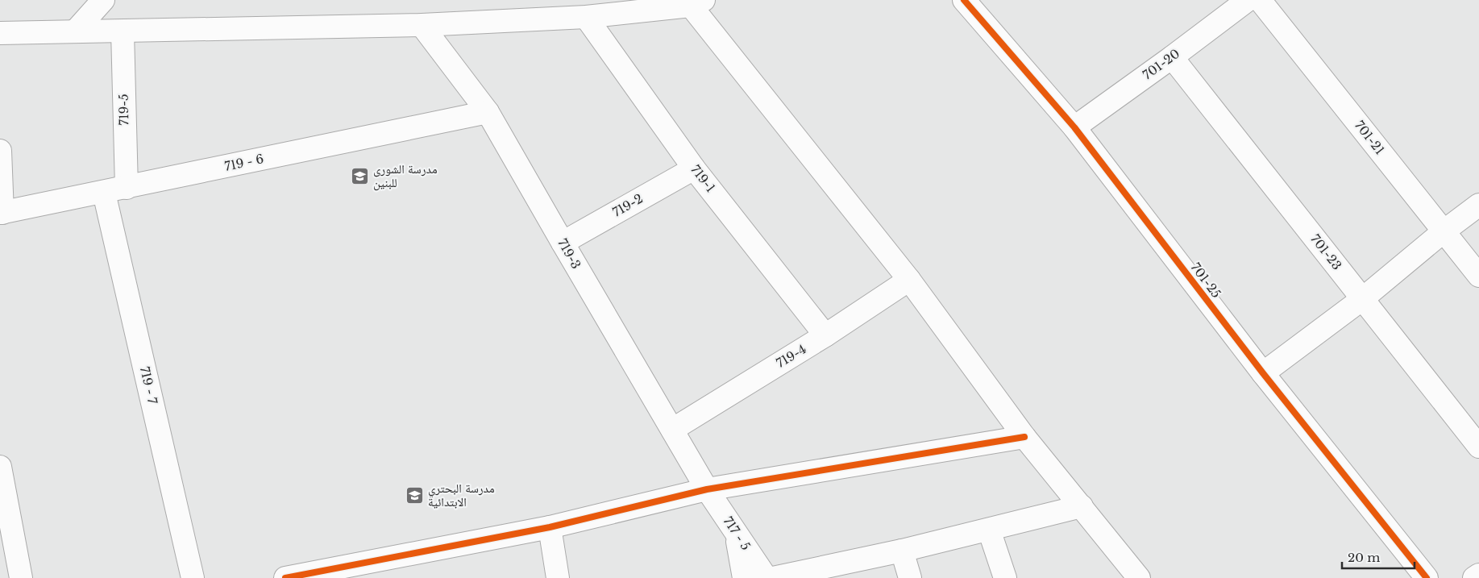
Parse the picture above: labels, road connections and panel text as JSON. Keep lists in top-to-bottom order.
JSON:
{
  "streets": {
    "street": [
      "701-20",
      "719-5",
      "701-21",
      "719 - 6",
      "719-1",
      "719-2",
      "701-23",
      "719-3",
      "701-25",
      "719-4",
      "719 - 7",
      "717 - 5"
    ]
  },
  "crossings": [
    ["701-20", "701-23"],
    ["701-20", "701-25"],
    ["719-5", "719 - 6"],
    ["719 - 6", "719-3"],
    ["719 - 6", "719 - 7"],
    ["719-1", "719-2"],
    ["719-1", "719-4"],
    ["719-2", "719-3"],
    ["719-3", "719-4"],
    ["719-3", "717 - 5"]
  ],
  "places": {
    "school or university": ["مدرسة الشورى للبنين", "مدرسة البحتري الابتدائية"]
  },
  "scale_bar": "20 m"
}
